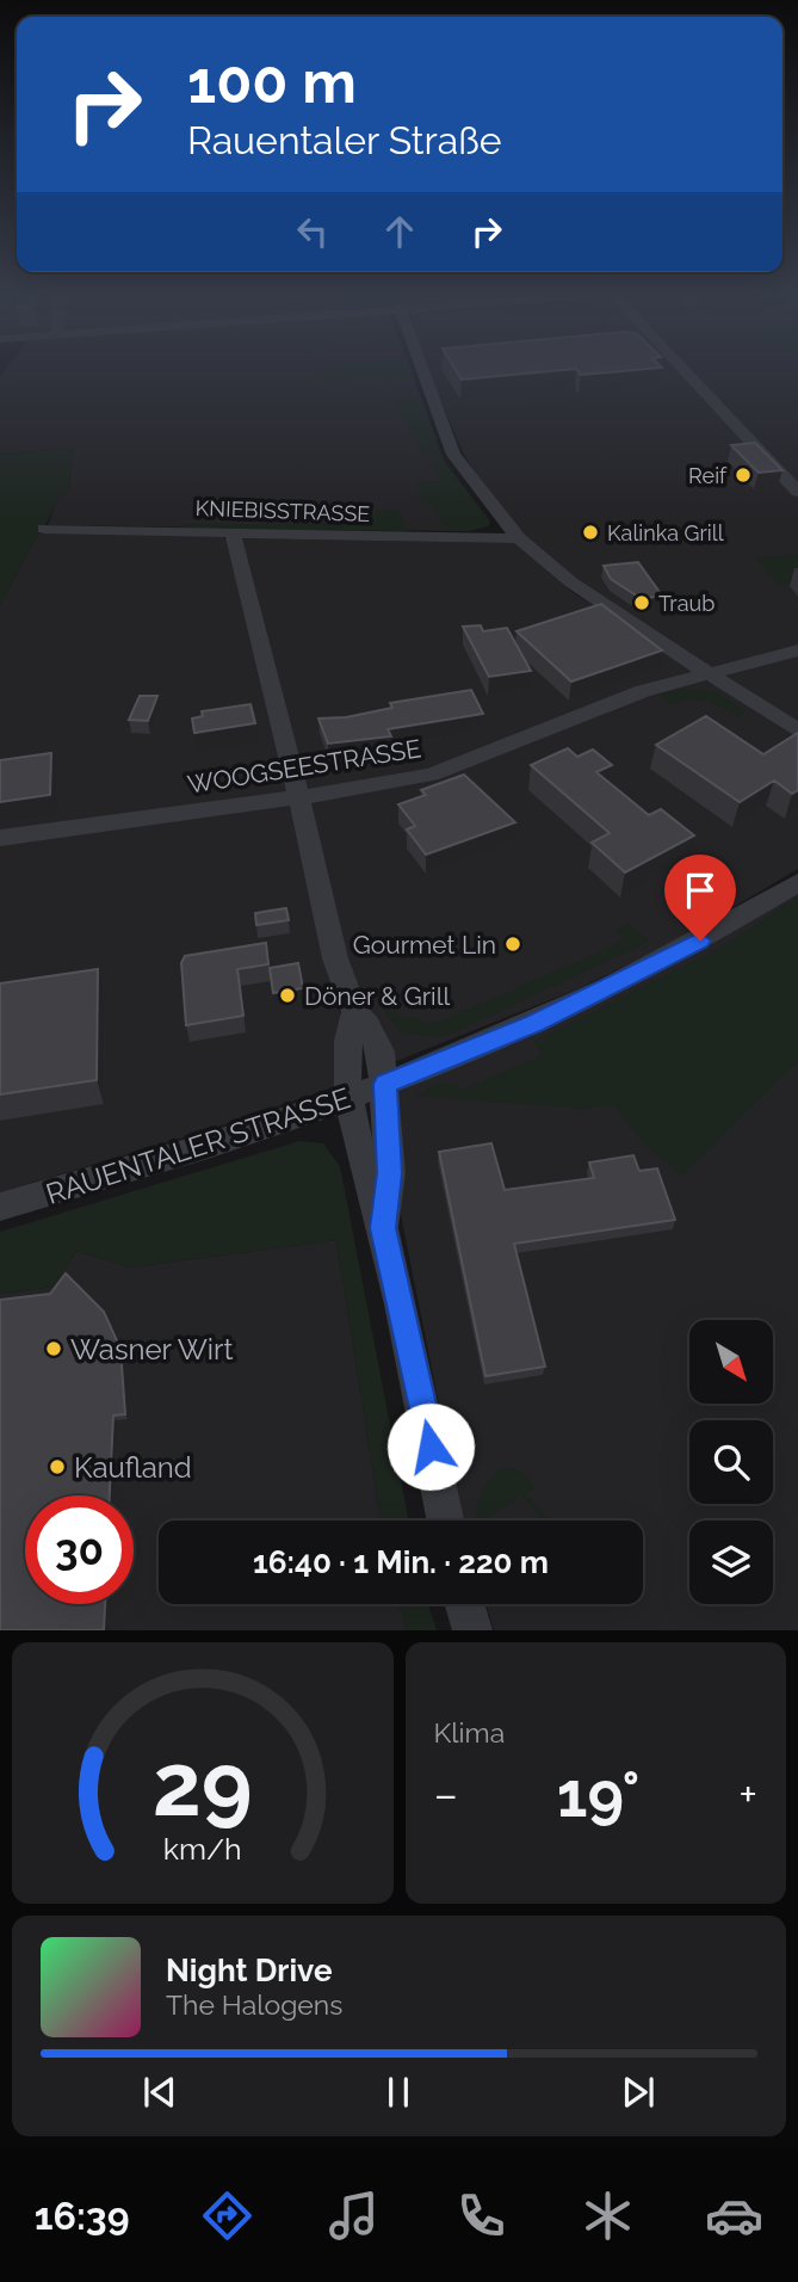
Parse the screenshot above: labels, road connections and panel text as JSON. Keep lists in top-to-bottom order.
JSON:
{
  "streets": {
    "street": ["KNIEBISSTRASSE", "WOOGSEESTRASSE", "RAUENTALER STRASSE"]
  },
  "places": [
    "Reif",
    "Kalinka Grill",
    "Traub",
    "Gourmet Lin",
    "Döner & Grill",
    "Wasner Wirt",
    "Kaufland"
  ],
  "north": "bottom right",
  "page": {
    "turn": ["100 m", "Rauentaler Straße"],
    "limit": "30",
    "trip": "16:40 · 1 Min. · 220 m",
    "tile": "Klima",
    "heat": ["−", "19°", "+"],
    "song": ["Night Drive", "The Halogens"],
    "tabs": "16:39",
    "gauge": ["29", "km/h"]
  }
}
